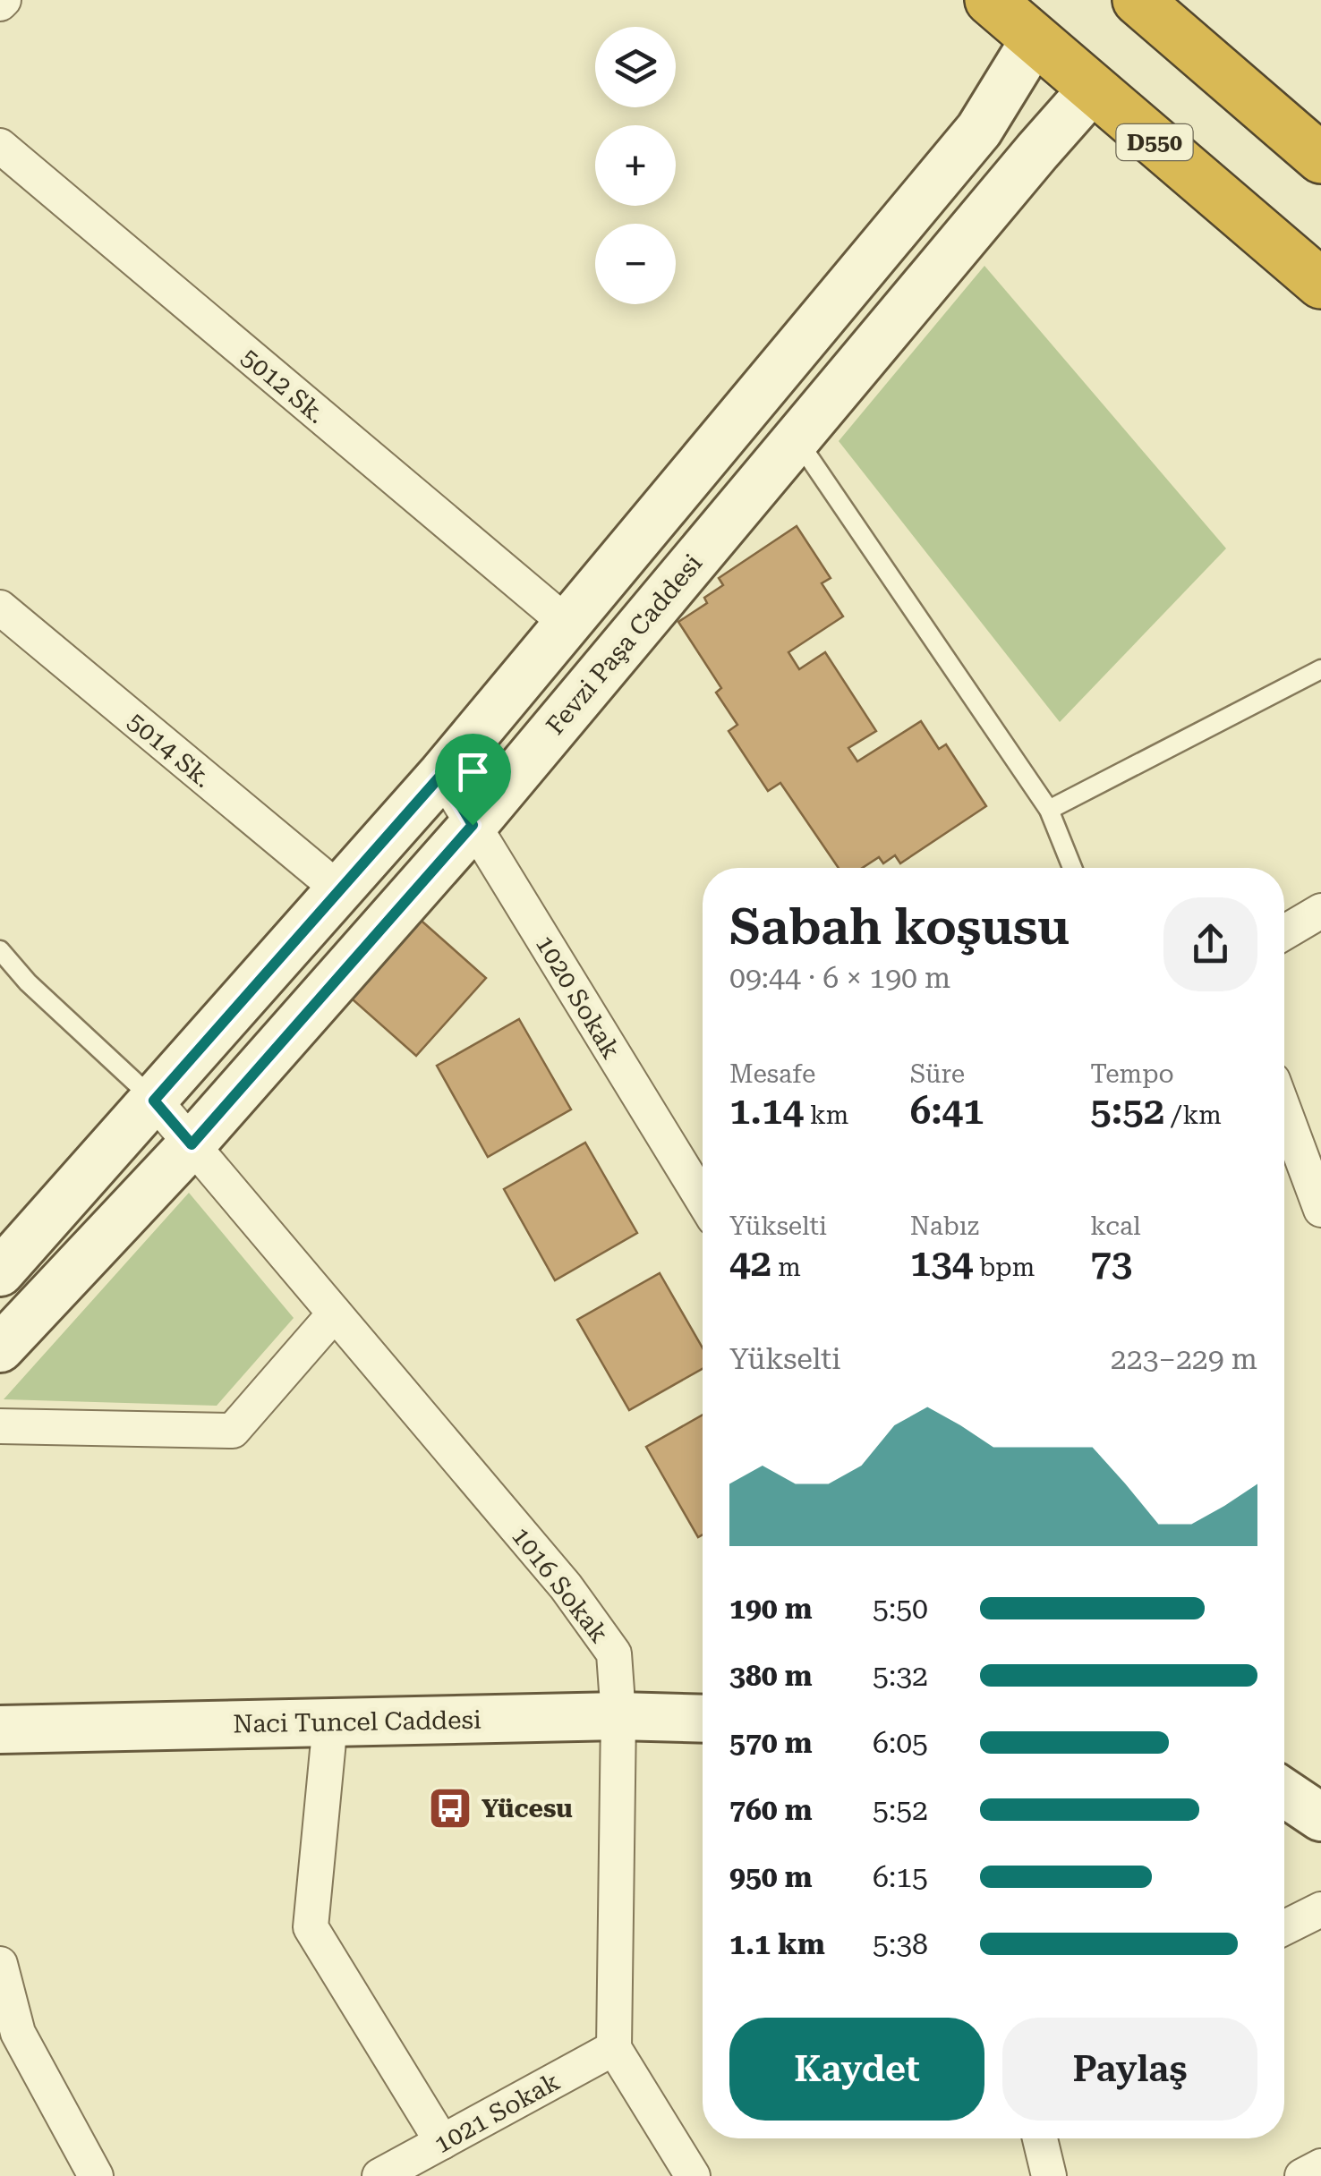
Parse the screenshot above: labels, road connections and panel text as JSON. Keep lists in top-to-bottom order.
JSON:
{
  "streets": {
    "highway": ["D550"],
    "main road": ["Fevzi Paşa Caddesi", "Naci Tuncel Caddesi"],
    "street": [
      "5012 Sk.",
      "5014 Sk.",
      "1020 Sokak",
      "1016 Sokak",
      "1021 Sokak"
    ]
  },
  "crossings": [
    ["D550", "Fevzi Paşa Caddesi"],
    ["Fevzi Paşa Caddesi", "1020 Sokak"],
    ["Fevzi Paşa Caddesi", "1016 Sokak"],
    ["1016 Sokak", "Naci Tuncel Caddesi"],
    ["1016 Sokak", "1021 Sokak"]
  ],
  "places": {
    "bus stop": ["Yücesu"]
  },
  "page": {
    "map_buttons": ["+", "−"],
    "heading": ["Sabah koşusu", "09:44 · 6 × 190 m"],
    "stats": [
      ["Mesafe", "1.14 km"],
      ["Süre", "6:41"],
      ["Tempo", "5:52 /km"],
      ["Yükselti", "42 m"],
      ["Nabız", "134 bpm"],
      ["kcal", "73"]
    ],
    "chart": ["Yükselti", "223–229 m"],
    "list": [
      {
        "name": "190 m",
        "note": "5:50"
      },
      {
        "name": "380 m",
        "note": "5:32"
      },
      {
        "name": "570 m",
        "note": "6:05"
      },
      {
        "name": "760 m",
        "note": "5:52"
      },
      {
        "name": "950 m",
        "note": "6:15"
      },
      {
        "name": "1.1 km",
        "note": "5:38"
      }
    ],
    "buttons": ["Kaydet", "Paylaş"]
  }
}
